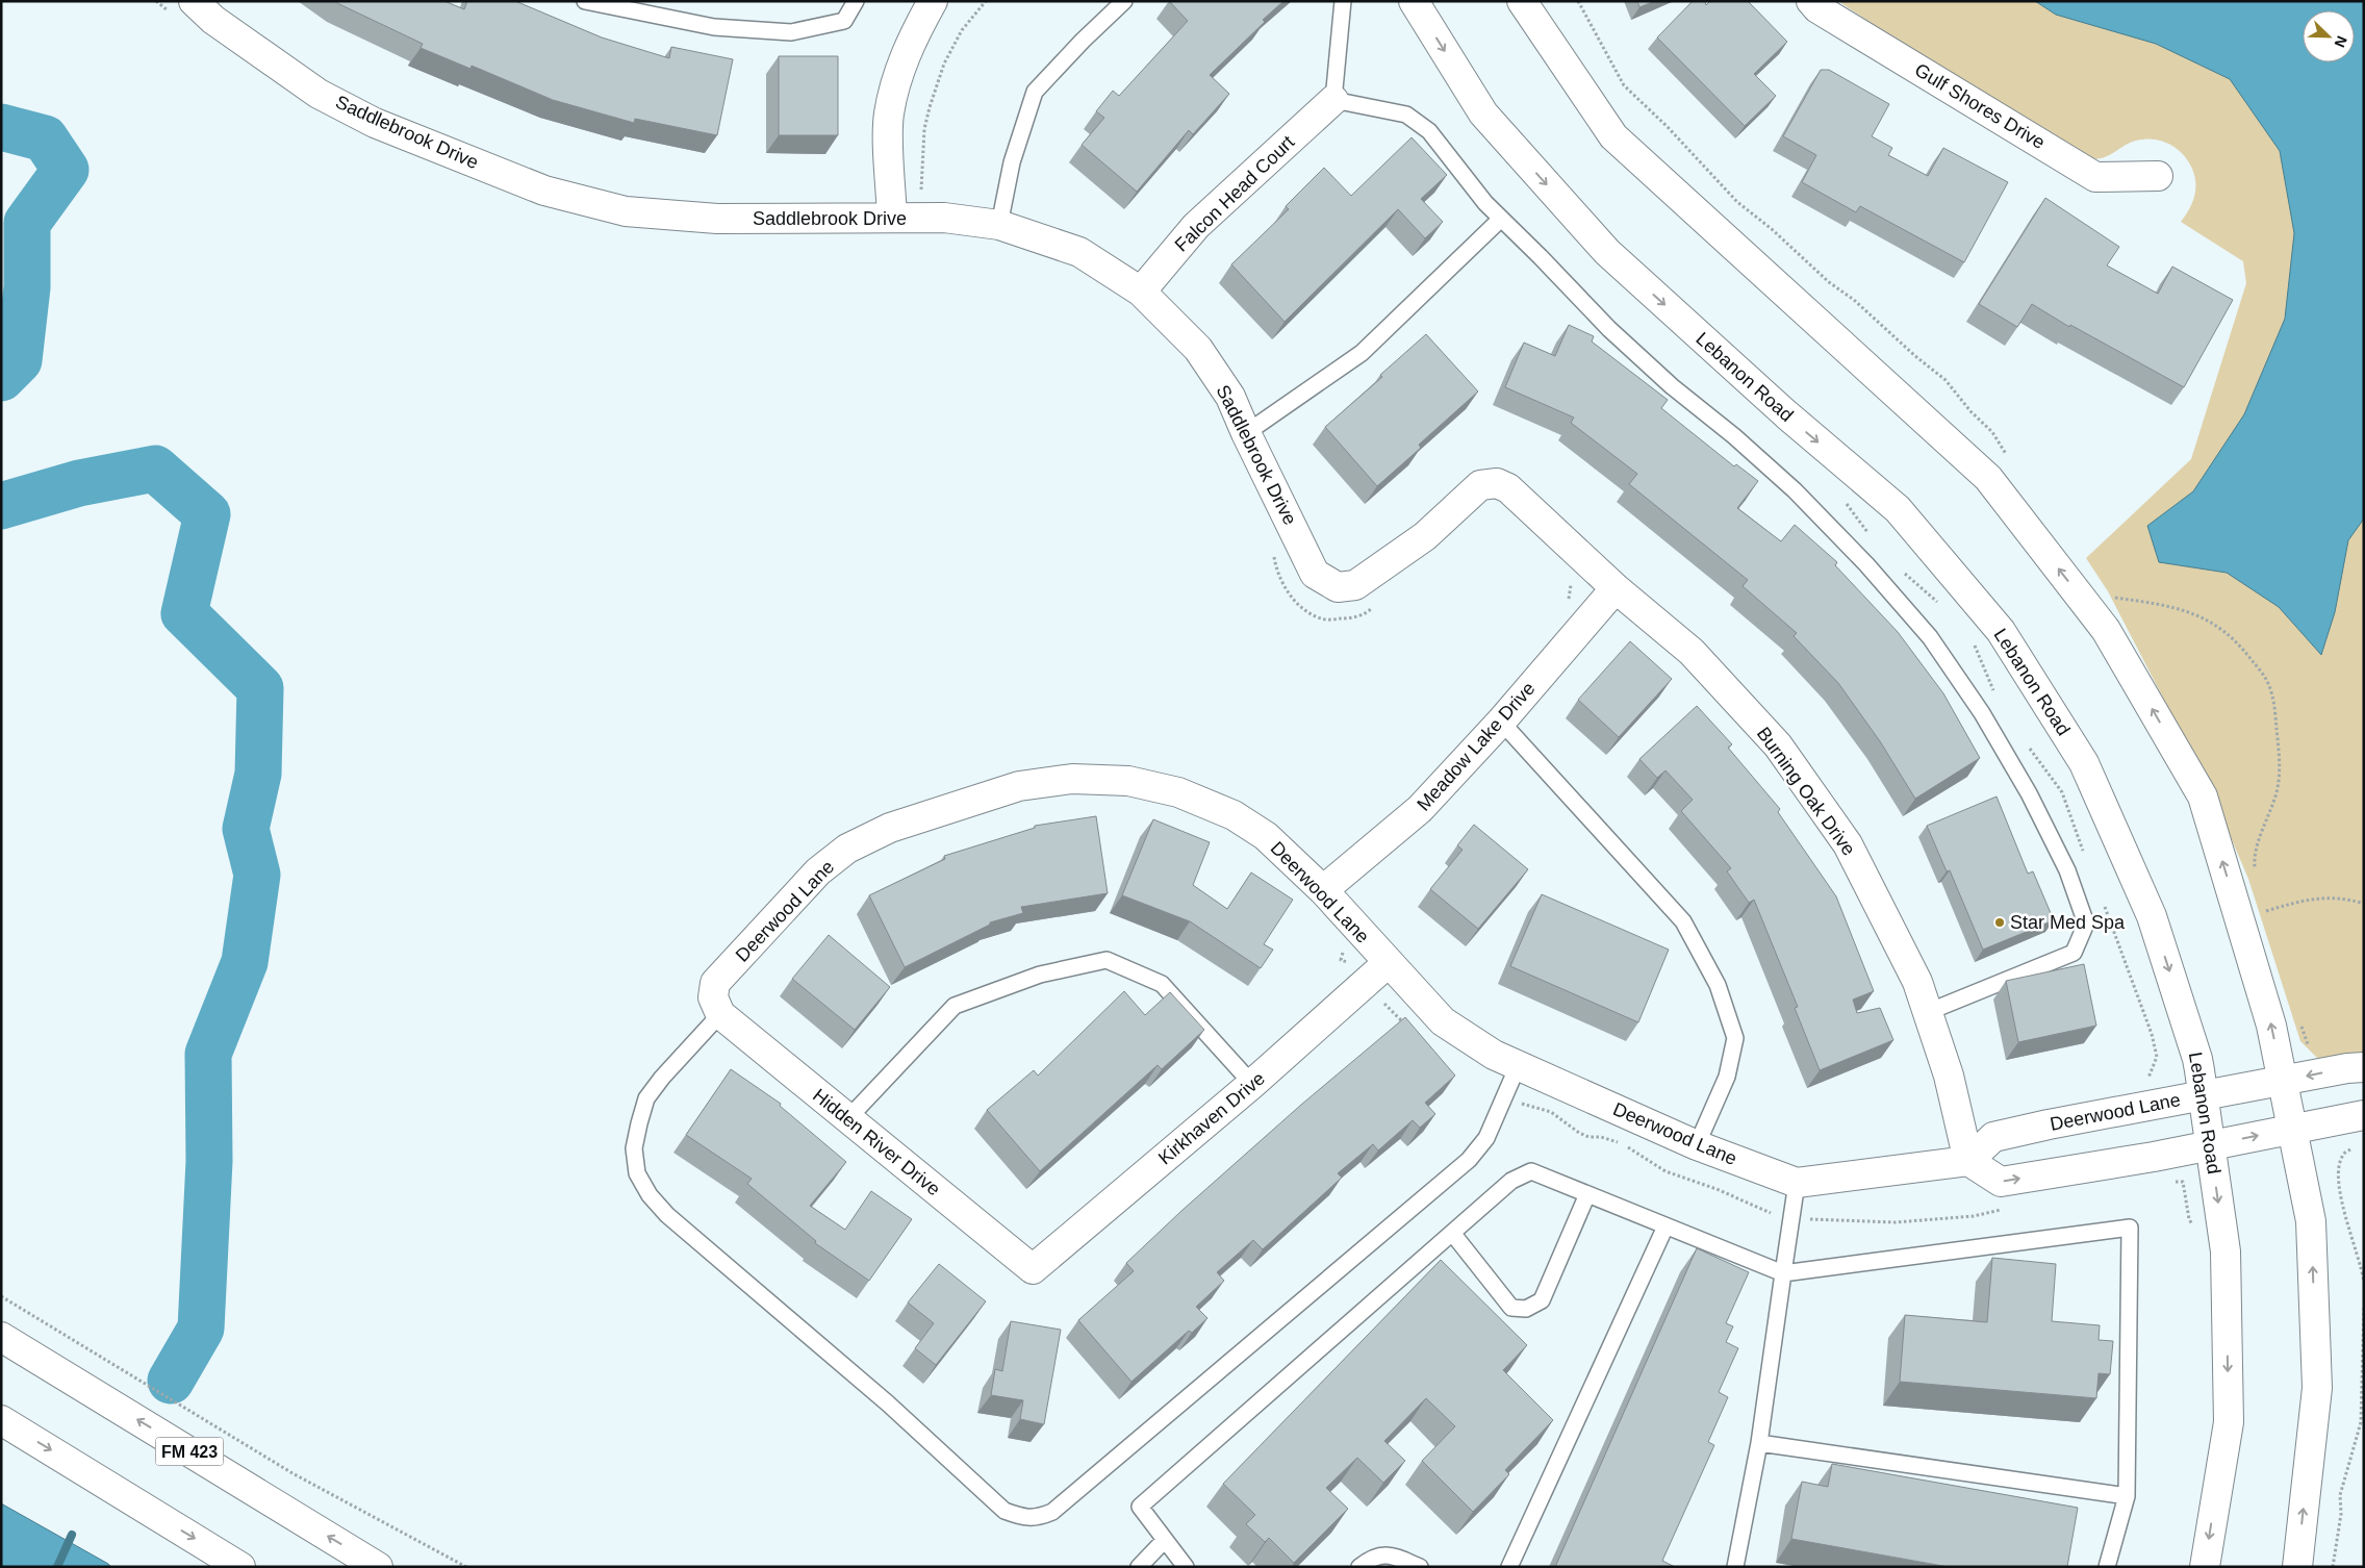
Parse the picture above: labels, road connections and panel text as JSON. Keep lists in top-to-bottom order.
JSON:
{
  "streets": {
    "street": [
      "Gulf Shores Drive",
      "Saddlebrook Drive",
      "Falcon Head Court",
      "Lebanon Road",
      "Meadow Lake Drive",
      "Burning Oak Drive",
      "Deerwood Lane",
      "Kirkhaven Drive",
      "Hidden River Drive",
      "FM 423"
    ]
  },
  "crossings": [
    ["Saddlebrook Drive", "Falcon Head Court"],
    ["Saddlebrook Drive", "Burning Oak Drive"],
    ["Lebanon Road", "Deerwood Lane"],
    ["Meadow Lake Drive", "Burning Oak Drive"],
    ["Meadow Lake Drive", "Deerwood Lane"],
    ["Burning Oak Drive", "Deerwood Lane"],
    ["Deerwood Lane", "Kirkhaven Drive"],
    ["Deerwood Lane", "Hidden River Drive"],
    ["Kirkhaven Drive", "Hidden River Drive"]
  ],
  "places": ["Star Med Spa"],
  "north": "bottom right"
}
